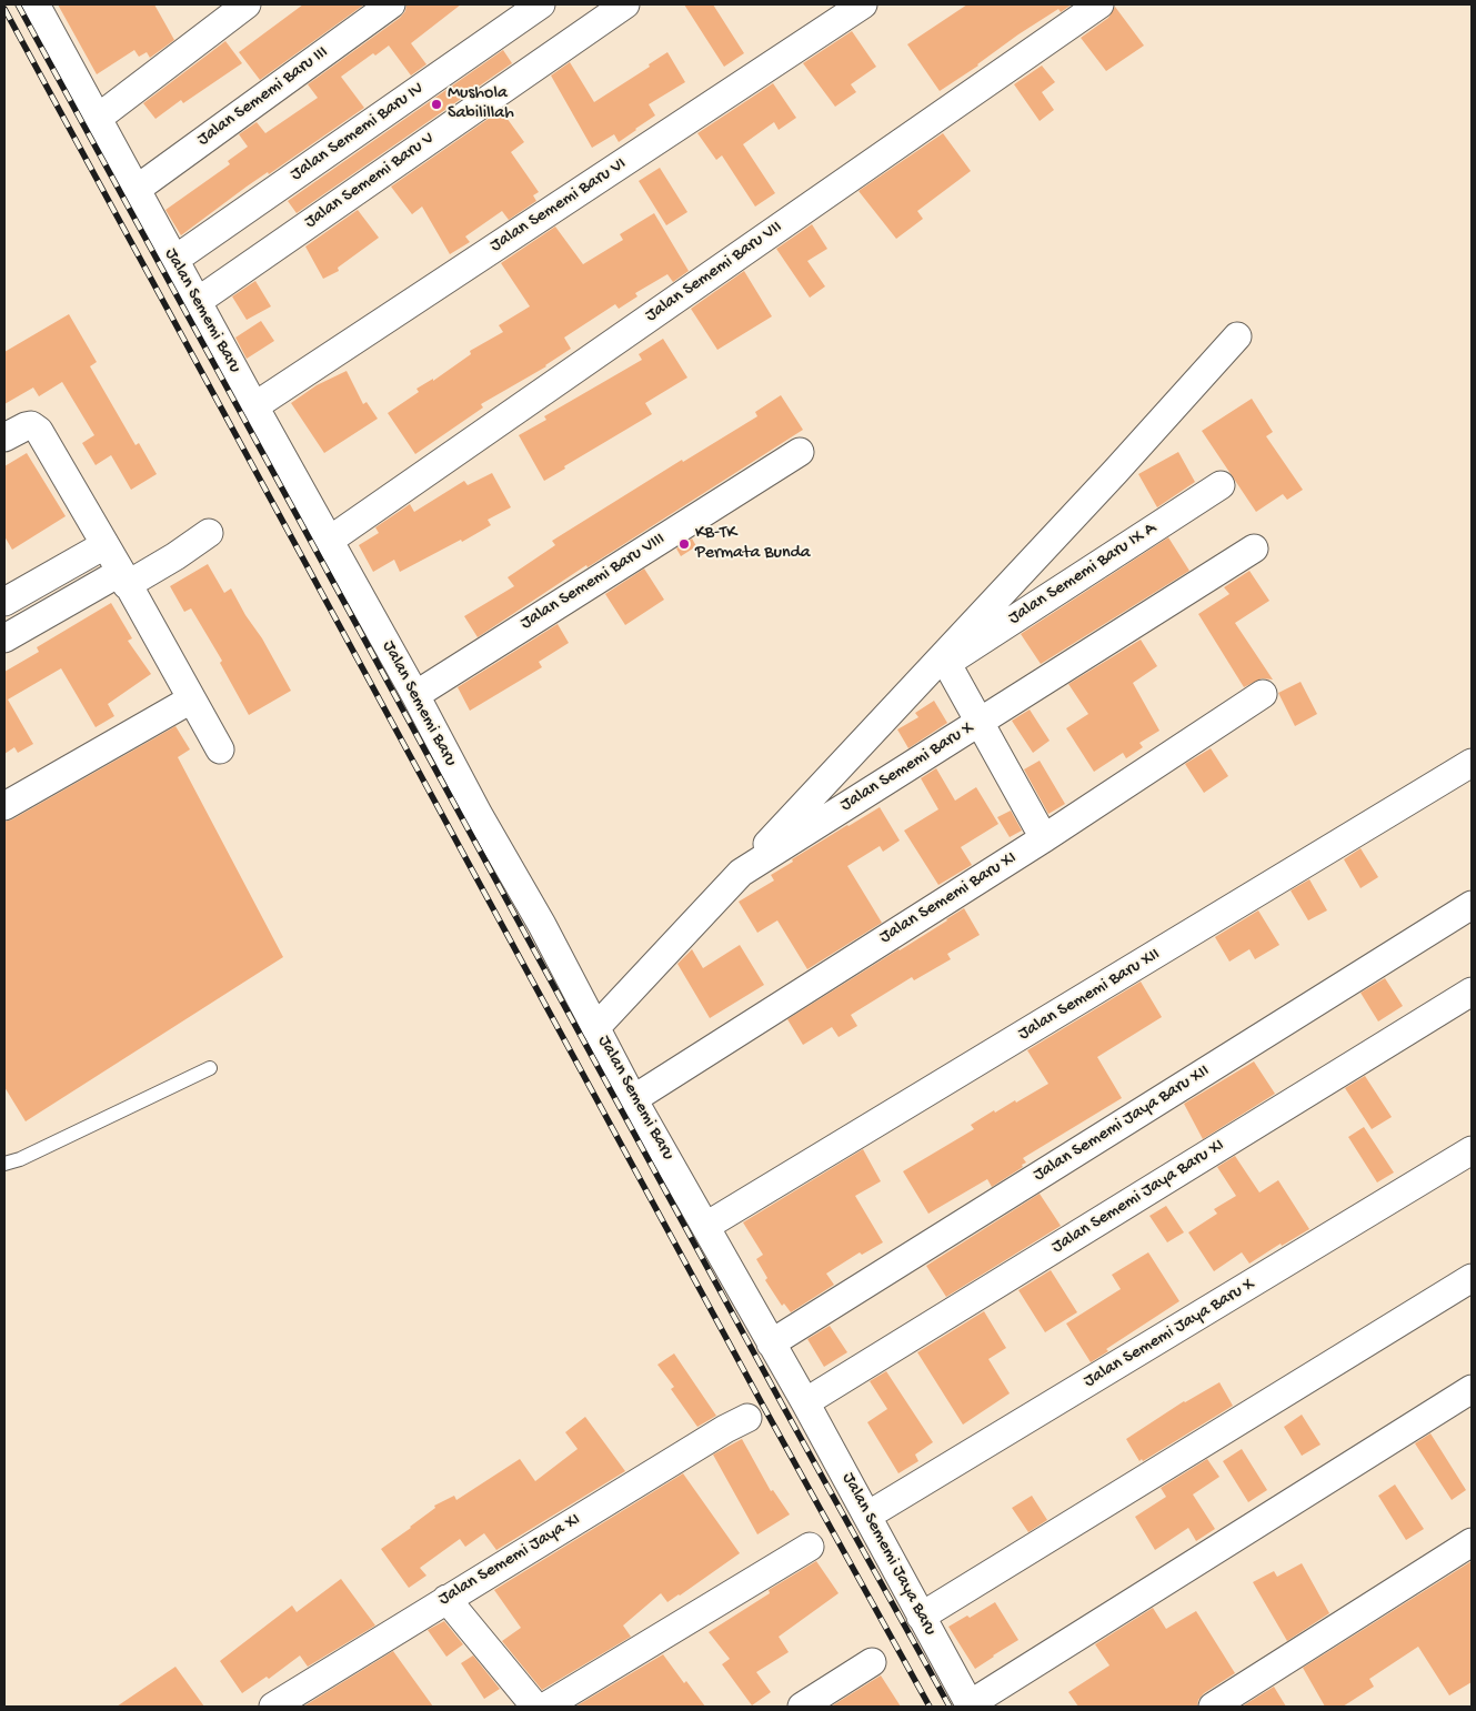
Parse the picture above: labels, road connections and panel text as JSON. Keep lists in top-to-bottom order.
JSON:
{
  "streets": {
    "street": [
      "Jalan Sememi Baru III",
      "Jalan Sememi Baru IV",
      "Jalan Sememi Baru V",
      "Jalan Sememi Baru VI",
      "Jalan Sememi Baru VII",
      "Jalan Sememi Baru",
      "Jalan Sememi Baru IX A",
      "Jalan Sememi Baru VIII",
      "Jalan Sememi Baru X",
      "Jalan Sememi Baru XI",
      "Jalan Sememi Baru XII",
      "Jalan Sememi Jaya Baru XII",
      "Jalan Sememi Jaya Baru XI",
      "Jalan Sememi Jaya Baru X",
      "Jalan Sememi Jaya Baru",
      "Jalan Sememi Jaya XI"
    ]
  },
  "crossings": [
    ["Jalan Sememi Baru III", "Jalan Sememi Baru"],
    ["Jalan Sememi Baru IV", "Jalan Sememi Baru"],
    ["Jalan Sememi Baru V", "Jalan Sememi Baru"],
    ["Jalan Sememi Baru VI", "Jalan Sememi Baru"],
    ["Jalan Sememi Baru VII", "Jalan Sememi Baru"],
    ["Jalan Sememi Baru", "Jalan Sememi Baru VIII"],
    ["Jalan Sememi Baru", "Jalan Sememi Baru X"],
    ["Jalan Sememi Baru", "Jalan Sememi Baru XI"],
    ["Jalan Sememi Baru", "Jalan Sememi Baru XII"],
    ["Jalan Sememi Baru", "Jalan Sememi Jaya Baru XII"],
    ["Jalan Sememi Baru", "Jalan Sememi Jaya Baru XI"],
    ["Jalan Sememi Baru", "Jalan Sememi Jaya Baru"],
    ["Jalan Sememi Jaya Baru XI", "Jalan Sememi Jaya Baru"],
    ["Jalan Sememi Jaya Baru X", "Jalan Sememi Jaya Baru"]
  ],
  "places": ["Mushola Sabilillah", "KB-TK Permata Bunda"]
}
